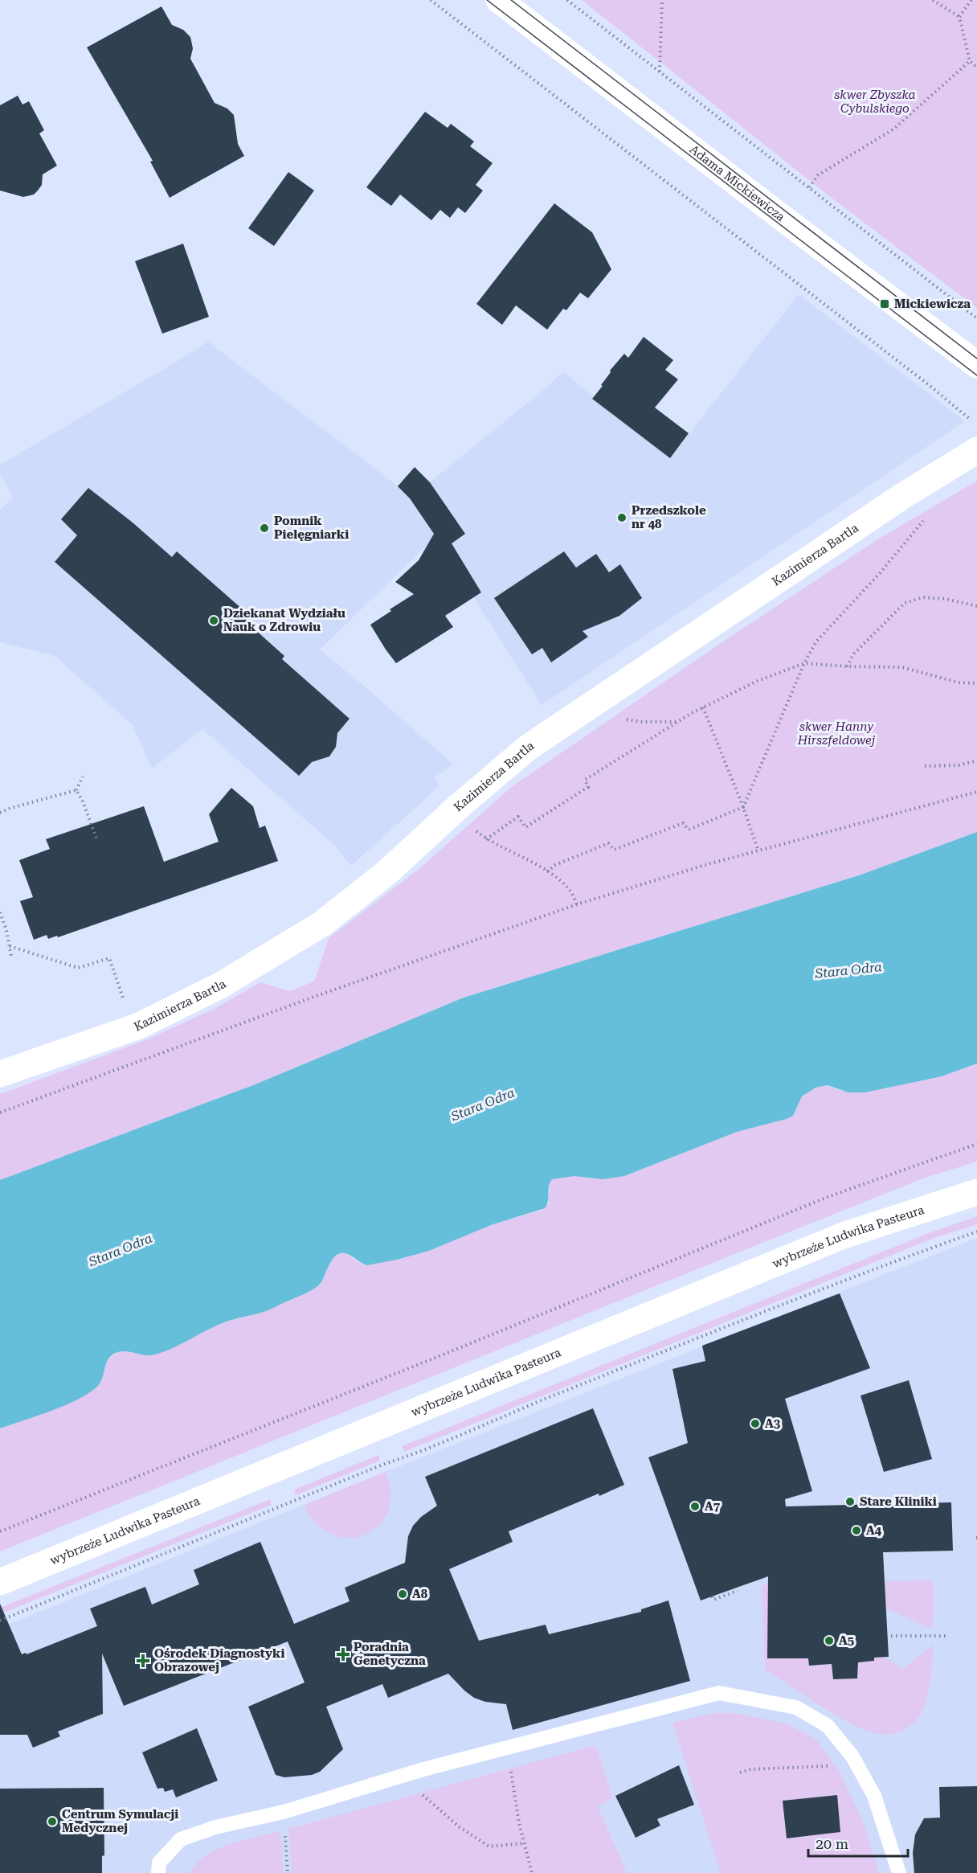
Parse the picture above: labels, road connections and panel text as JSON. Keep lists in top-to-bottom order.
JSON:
{
  "streets": {
    "street": ["Adama Mickiewicza", "Kazimierza Bartla", "wybrzeże Ludwika Pasteura"]
  },
  "water": ["Stara Odra"],
  "parks": ["skwer Zbyszka Cybulskiego", "skwer Hanny Hirszfeldowej"],
  "places": {
    "transit": ["Mickiewicza"],
    "other": [
      "Przedszkole nr 48",
      "Pomnik Pielęgniarki",
      "Dziekanat Wydziału Nauk o Zdrowiu",
      "A3",
      "Stare Kliniki",
      "A7",
      "A4",
      "A8",
      "A5",
      "Centrum Symulacji Medycznej"
    ],
    "health": ["Poradnia Genetyczna", "Ośrodek Diagnostyki Obrazowej"]
  },
  "scale_bar": "20 m"
}
